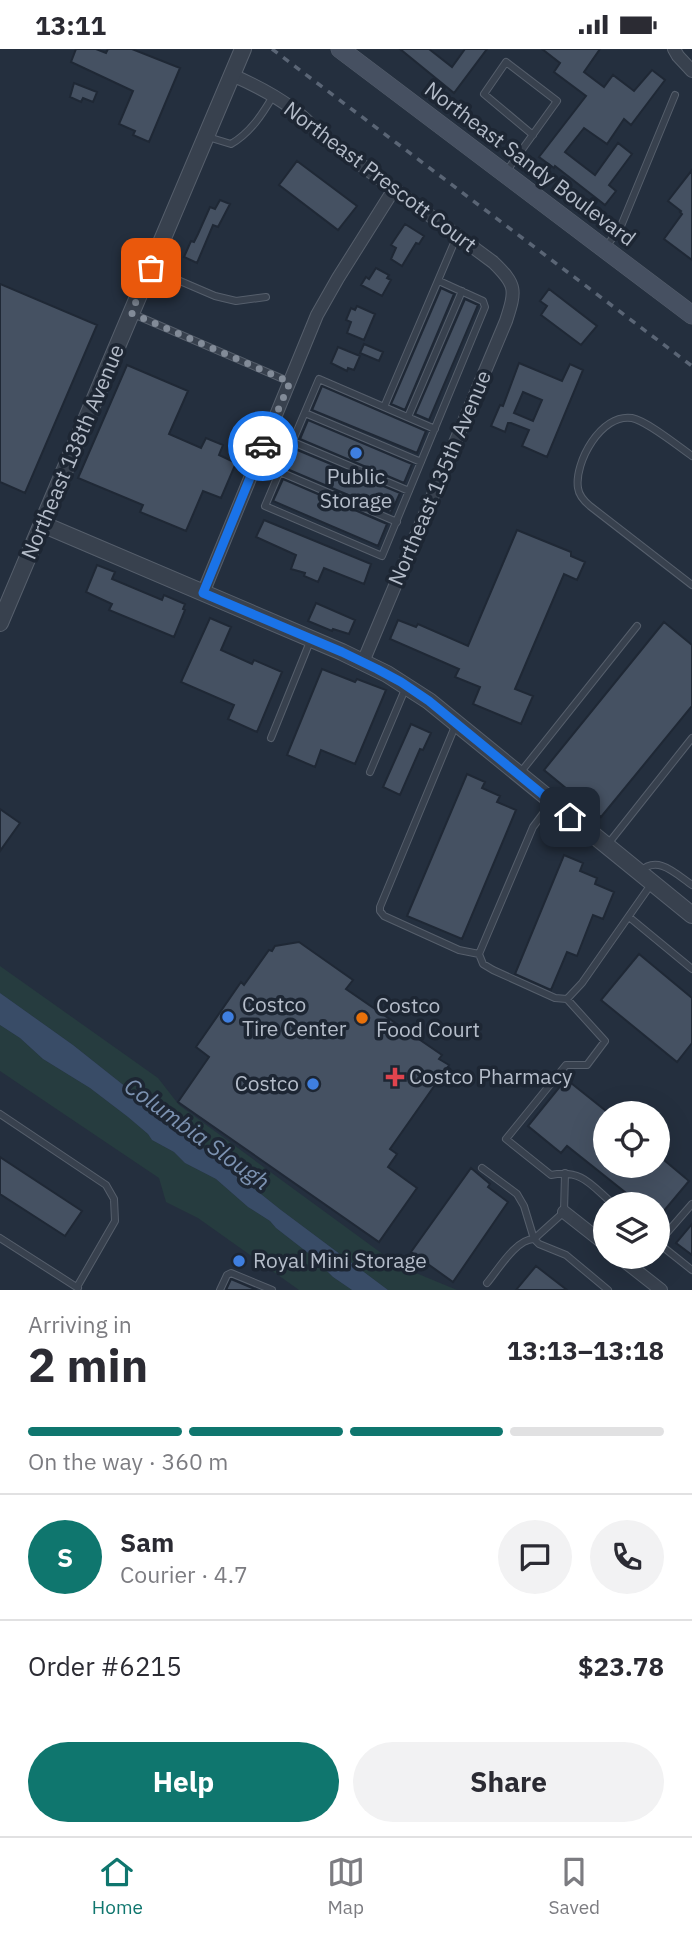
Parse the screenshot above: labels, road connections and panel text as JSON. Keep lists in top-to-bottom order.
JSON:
{
  "streets": {
    "main road": ["Northeast Sandy Boulevard"],
    "street": ["Northeast Prescott Court", "Northeast 138th Avenue", "Northeast 135th Avenue"]
  },
  "crossings": [
    ["Northeast Prescott Court", "Northeast 138th Avenue"],
    ["Northeast Prescott Court", "Northeast 135th Avenue"]
  ],
  "water": ["Columbia Slough"],
  "places": {
    "other": [
      "Public Storage",
      "Costco Tire Center",
      "Costco Food Court",
      "Costco",
      "Royal Mini Storage"
    ],
    "health": ["Costco Pharmacy"]
  },
  "page": {
    "status": "13:11",
    "heading": ["2 min", "Arriving in", "13:13–13:18"],
    "panel": [
      "Sam",
      "Courier · 4.7",
      "Order #6215",
      "$23.78"
    ],
    "bar": "On the way · 360 m",
    "round": "S",
    "buttons": ["Help", "Share"],
    "tabs": ["Home", "Map", "Saved"]
  }
}
